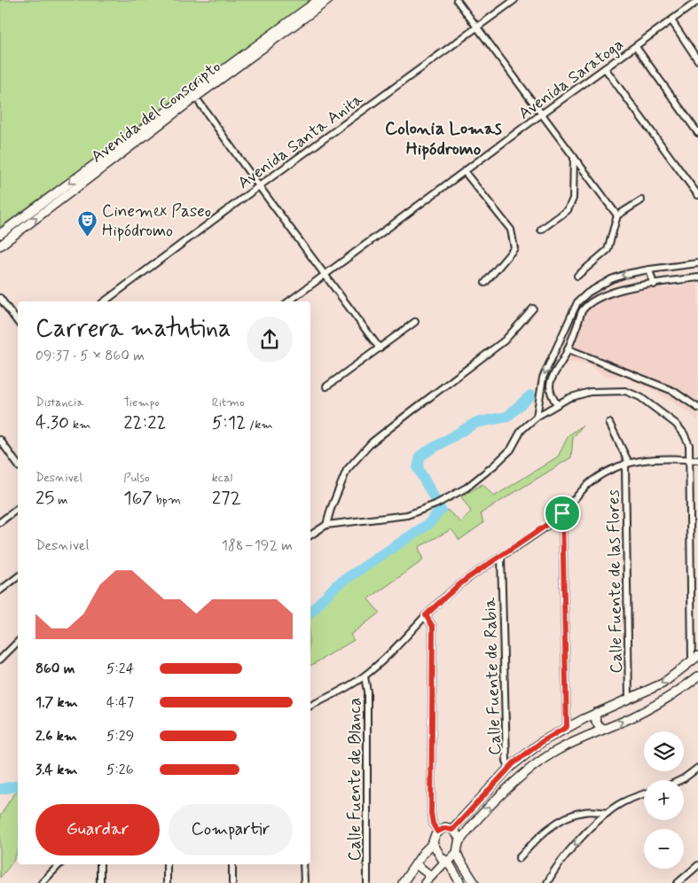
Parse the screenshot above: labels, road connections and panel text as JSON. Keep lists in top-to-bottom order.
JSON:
{
  "streets": {
    "main road": ["Avenida del Conscripto"],
    "street": [
      "Avenida Saratoga",
      "Avenida Santa Anita",
      "Calle Fuente de las Flores",
      "Calle Fuente de Rabia",
      "Calle Fuente de Blanca"
    ]
  },
  "districts": ["Colonia Lomas Hipódromo"],
  "places": {
    "theatre": ["Cinemex Paseo Hipódromo"]
  },
  "page": {
    "heading": ["Carrera matutina", "09:37 · 5 × 860 m"],
    "stats": [
      ["Distancia", "4.30 km"],
      ["Tiempo", "22:22"],
      ["Ritmo", "5:12 /km"],
      ["Desnivel", "25 m"],
      ["Pulso", "167 bpm"],
      ["kcal", "272"]
    ],
    "chart": ["Desnivel", "188–192 m"],
    "list": [
      {
        "name": "860 m",
        "note": "5:24"
      },
      {
        "name": "1.7 km",
        "note": "4:47"
      },
      {
        "name": "2.6 km",
        "note": "5:29"
      },
      {
        "name": "3.4 km",
        "note": "5:26"
      }
    ],
    "map_buttons": ["+", "−"],
    "buttons": ["Guardar", "Compartir"]
  }
}
